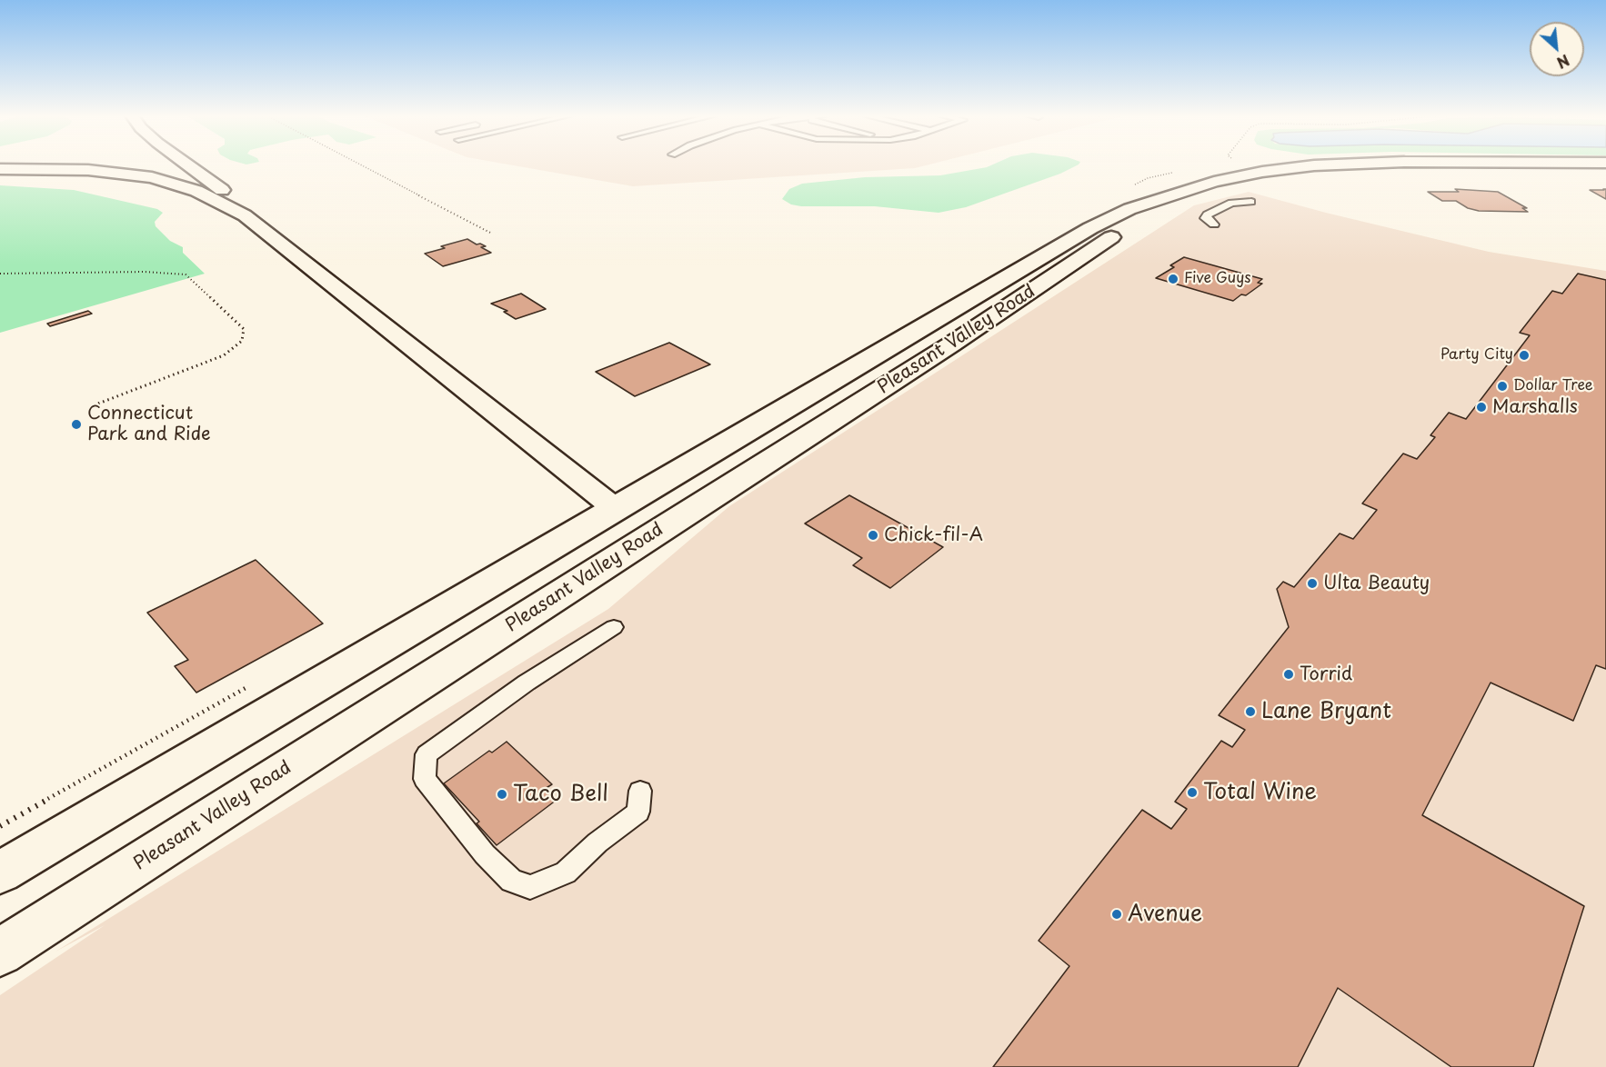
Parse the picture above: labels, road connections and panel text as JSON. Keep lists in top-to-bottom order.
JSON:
{
  "streets": {
    "main road": ["Pleasant Valley Road"]
  },
  "places": [
    "Five Guys",
    "Party City",
    "Dollar Tree",
    "Marshalls",
    "Connecticut Park and Ride",
    "Chick-fil-A",
    "Ulta Beauty",
    "Torrid",
    "Lane Bryant",
    "Total Wine",
    "Taco Bell",
    "Avenue"
  ],
  "north": "bottom right"
}
